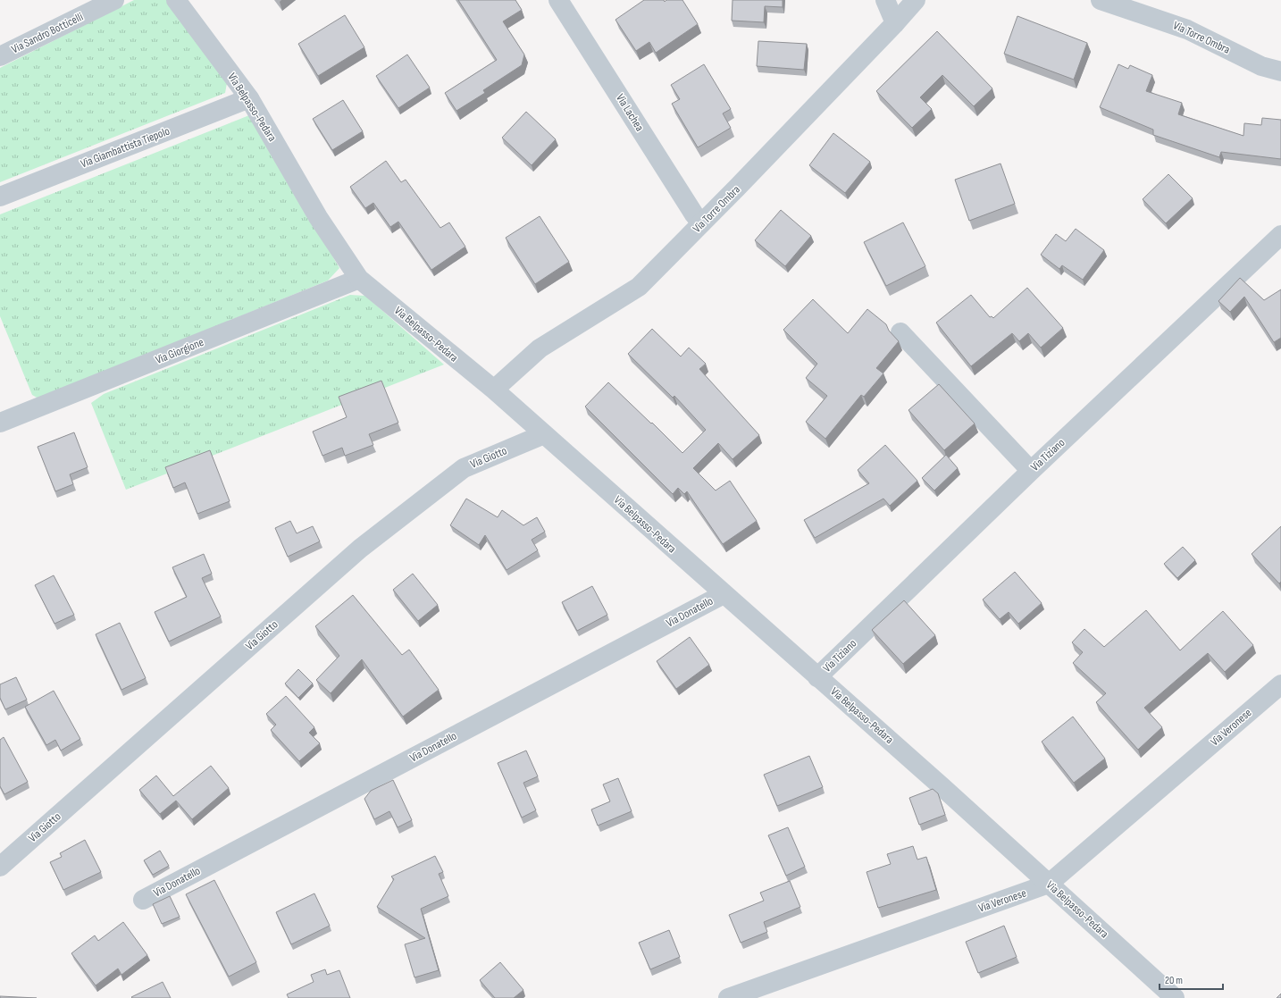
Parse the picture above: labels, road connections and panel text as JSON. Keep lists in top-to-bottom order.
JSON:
{
  "streets": {
    "street": [
      "Via Sandro Botticelli",
      "Via Torre Ombra",
      "Via Belpasso-Pedara",
      "Via Lachea",
      "Via Giambattista Tiepolo",
      "Via Giorgione",
      "Via Tiziano",
      "Via Giotto",
      "Via Donatello",
      "Via Veronese"
    ]
  },
  "crossings": [
    ["Via Torre Ombra", "Via Belpasso-Pedara"],
    ["Via Torre Ombra", "Via Lachea"],
    ["Via Belpasso-Pedara", "Via Giambattista Tiepolo"],
    ["Via Belpasso-Pedara", "Via Giorgione"],
    ["Via Belpasso-Pedara", "Via Tiziano"],
    ["Via Belpasso-Pedara", "Via Giotto"],
    ["Via Belpasso-Pedara", "Via Donatello"],
    ["Via Belpasso-Pedara", "Via Veronese"]
  ],
  "scale_bar": "20 m"
}
